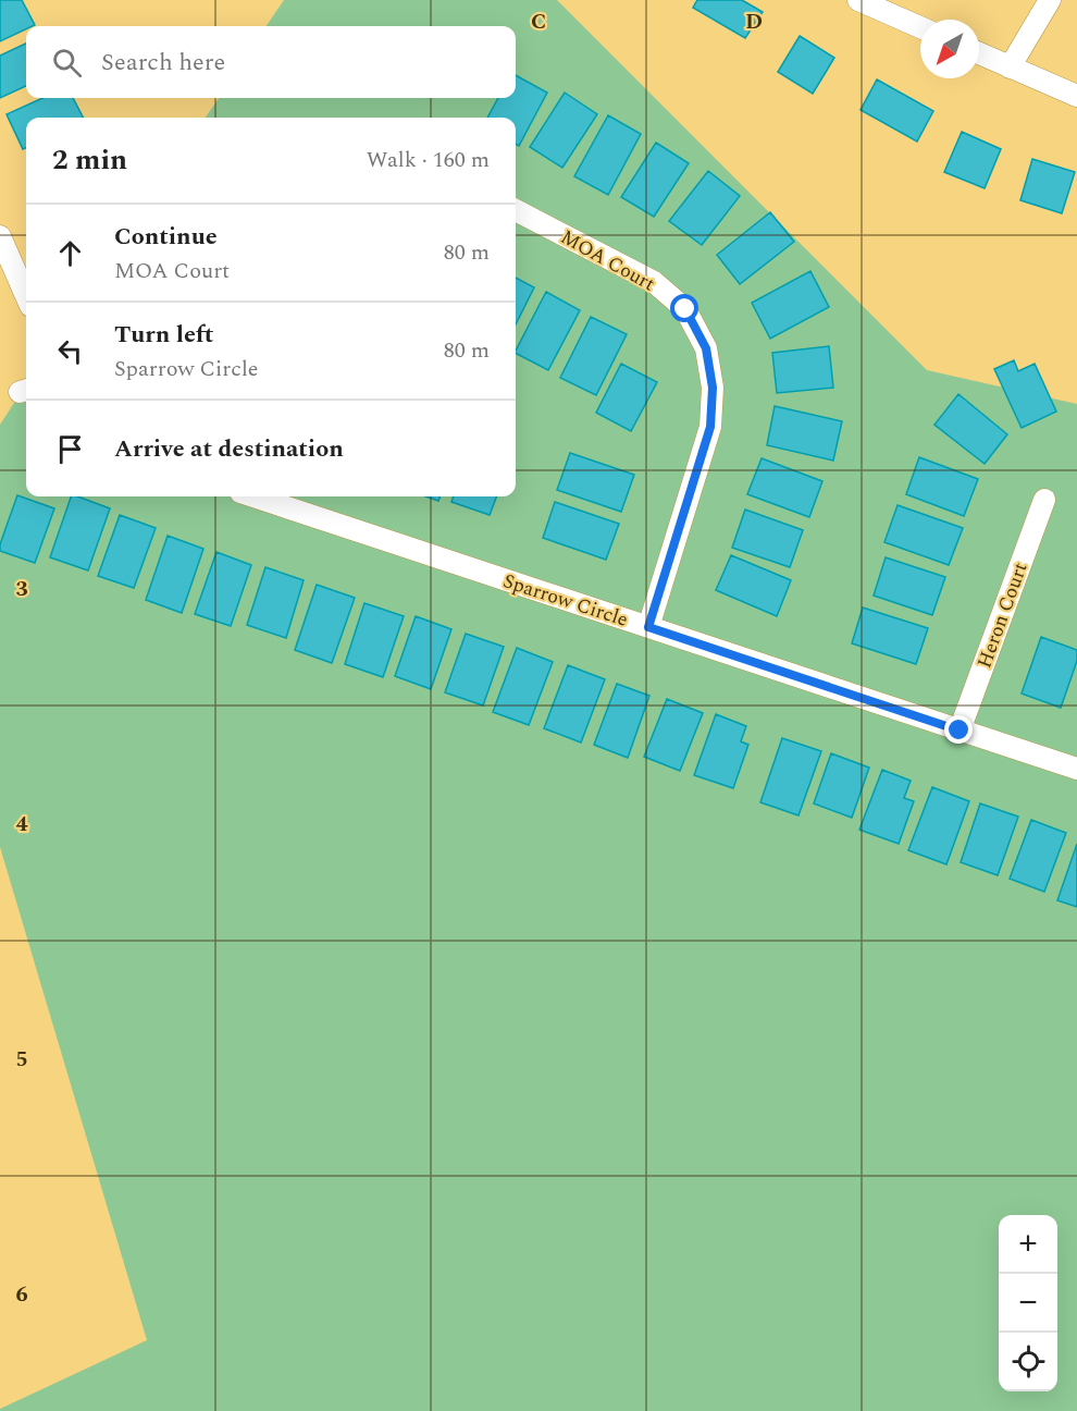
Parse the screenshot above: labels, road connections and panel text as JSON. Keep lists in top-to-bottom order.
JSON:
{
  "streets": {
    "street": ["MOA Court", "Sparrow Circle", "Heron Court"]
  },
  "crossings": [
    ["MOA Court", "Sparrow Circle"],
    ["Sparrow Circle", "Heron Court"]
  ],
  "north": "bottom left",
  "page": {
    "search": "Search here",
    "heading": ["2 min", "Walk · 160 m"],
    "list": [
      ["Continue", "MOA Court", "80 m"],
      ["Turn left", "Sparrow Circle", "80 m"],
      "Arrive at destination"
    ],
    "map_buttons": ["+", "−"]
  },
  "grid": {
    "columns": ["C", "D"],
    "rows": [
      "3",
      "4",
      "5",
      "6"
    ]
  }
}
